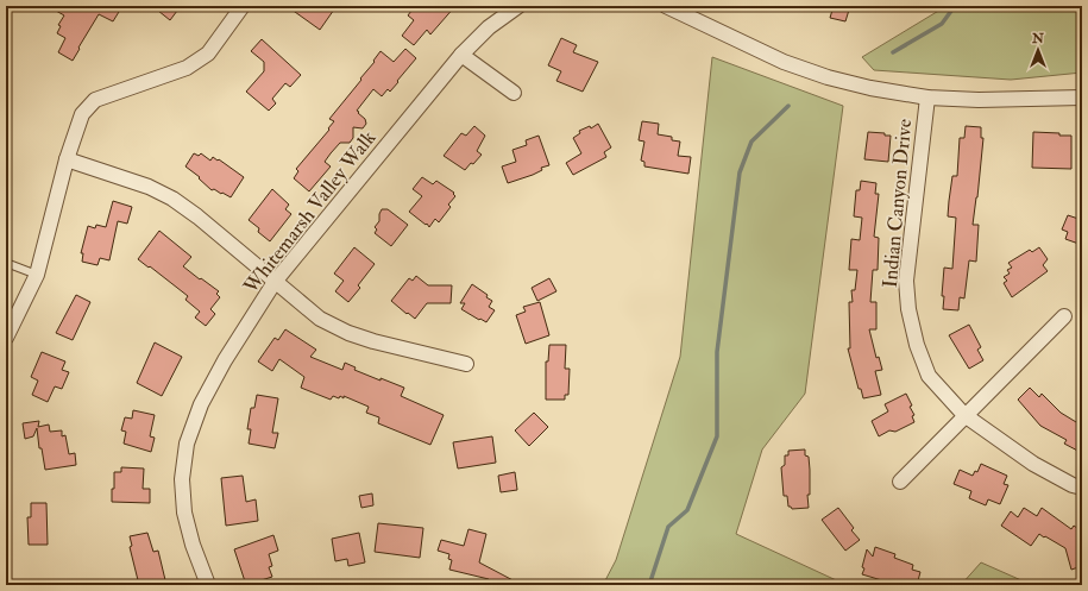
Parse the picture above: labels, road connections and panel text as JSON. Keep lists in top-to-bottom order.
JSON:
{
  "streets": {
    "street": ["Indian Canyon Drive", "Whitemarsh Valley Walk"]
  },
  "north": "top"
}
